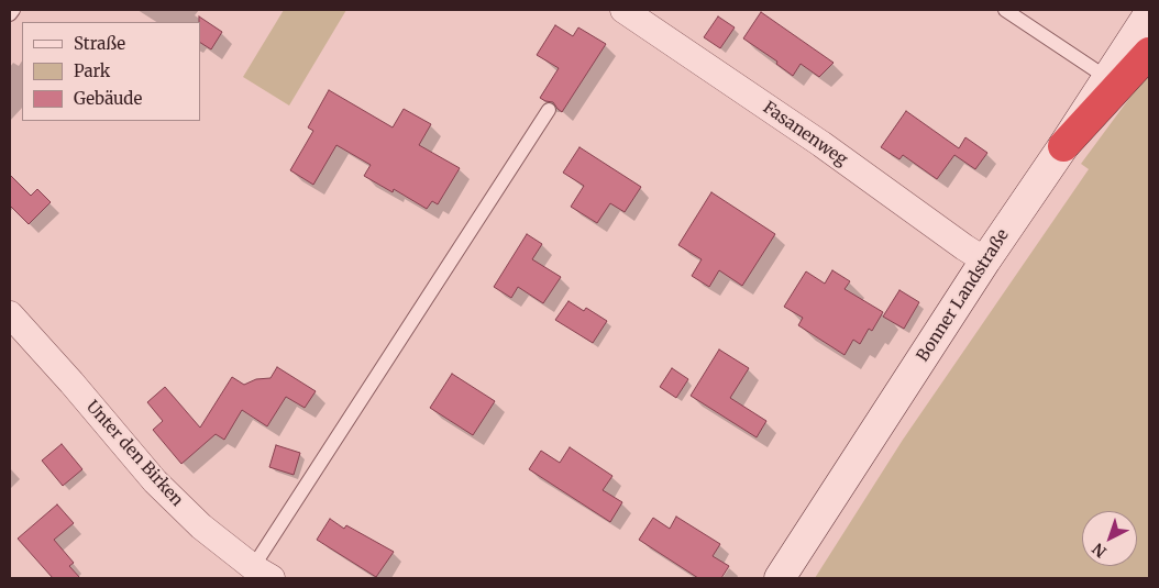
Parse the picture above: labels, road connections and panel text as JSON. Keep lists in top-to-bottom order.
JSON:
{
  "streets": {
    "main road": ["Bonner Landstraße"],
    "street": ["Fasanenweg", "Unter den Birken"]
  },
  "crossings": [
    ["Fasanenweg", "Bonner Landstraße"]
  ],
  "legend": ["Straße", "Park", "Gebäude"],
  "north": "bottom left"
}
